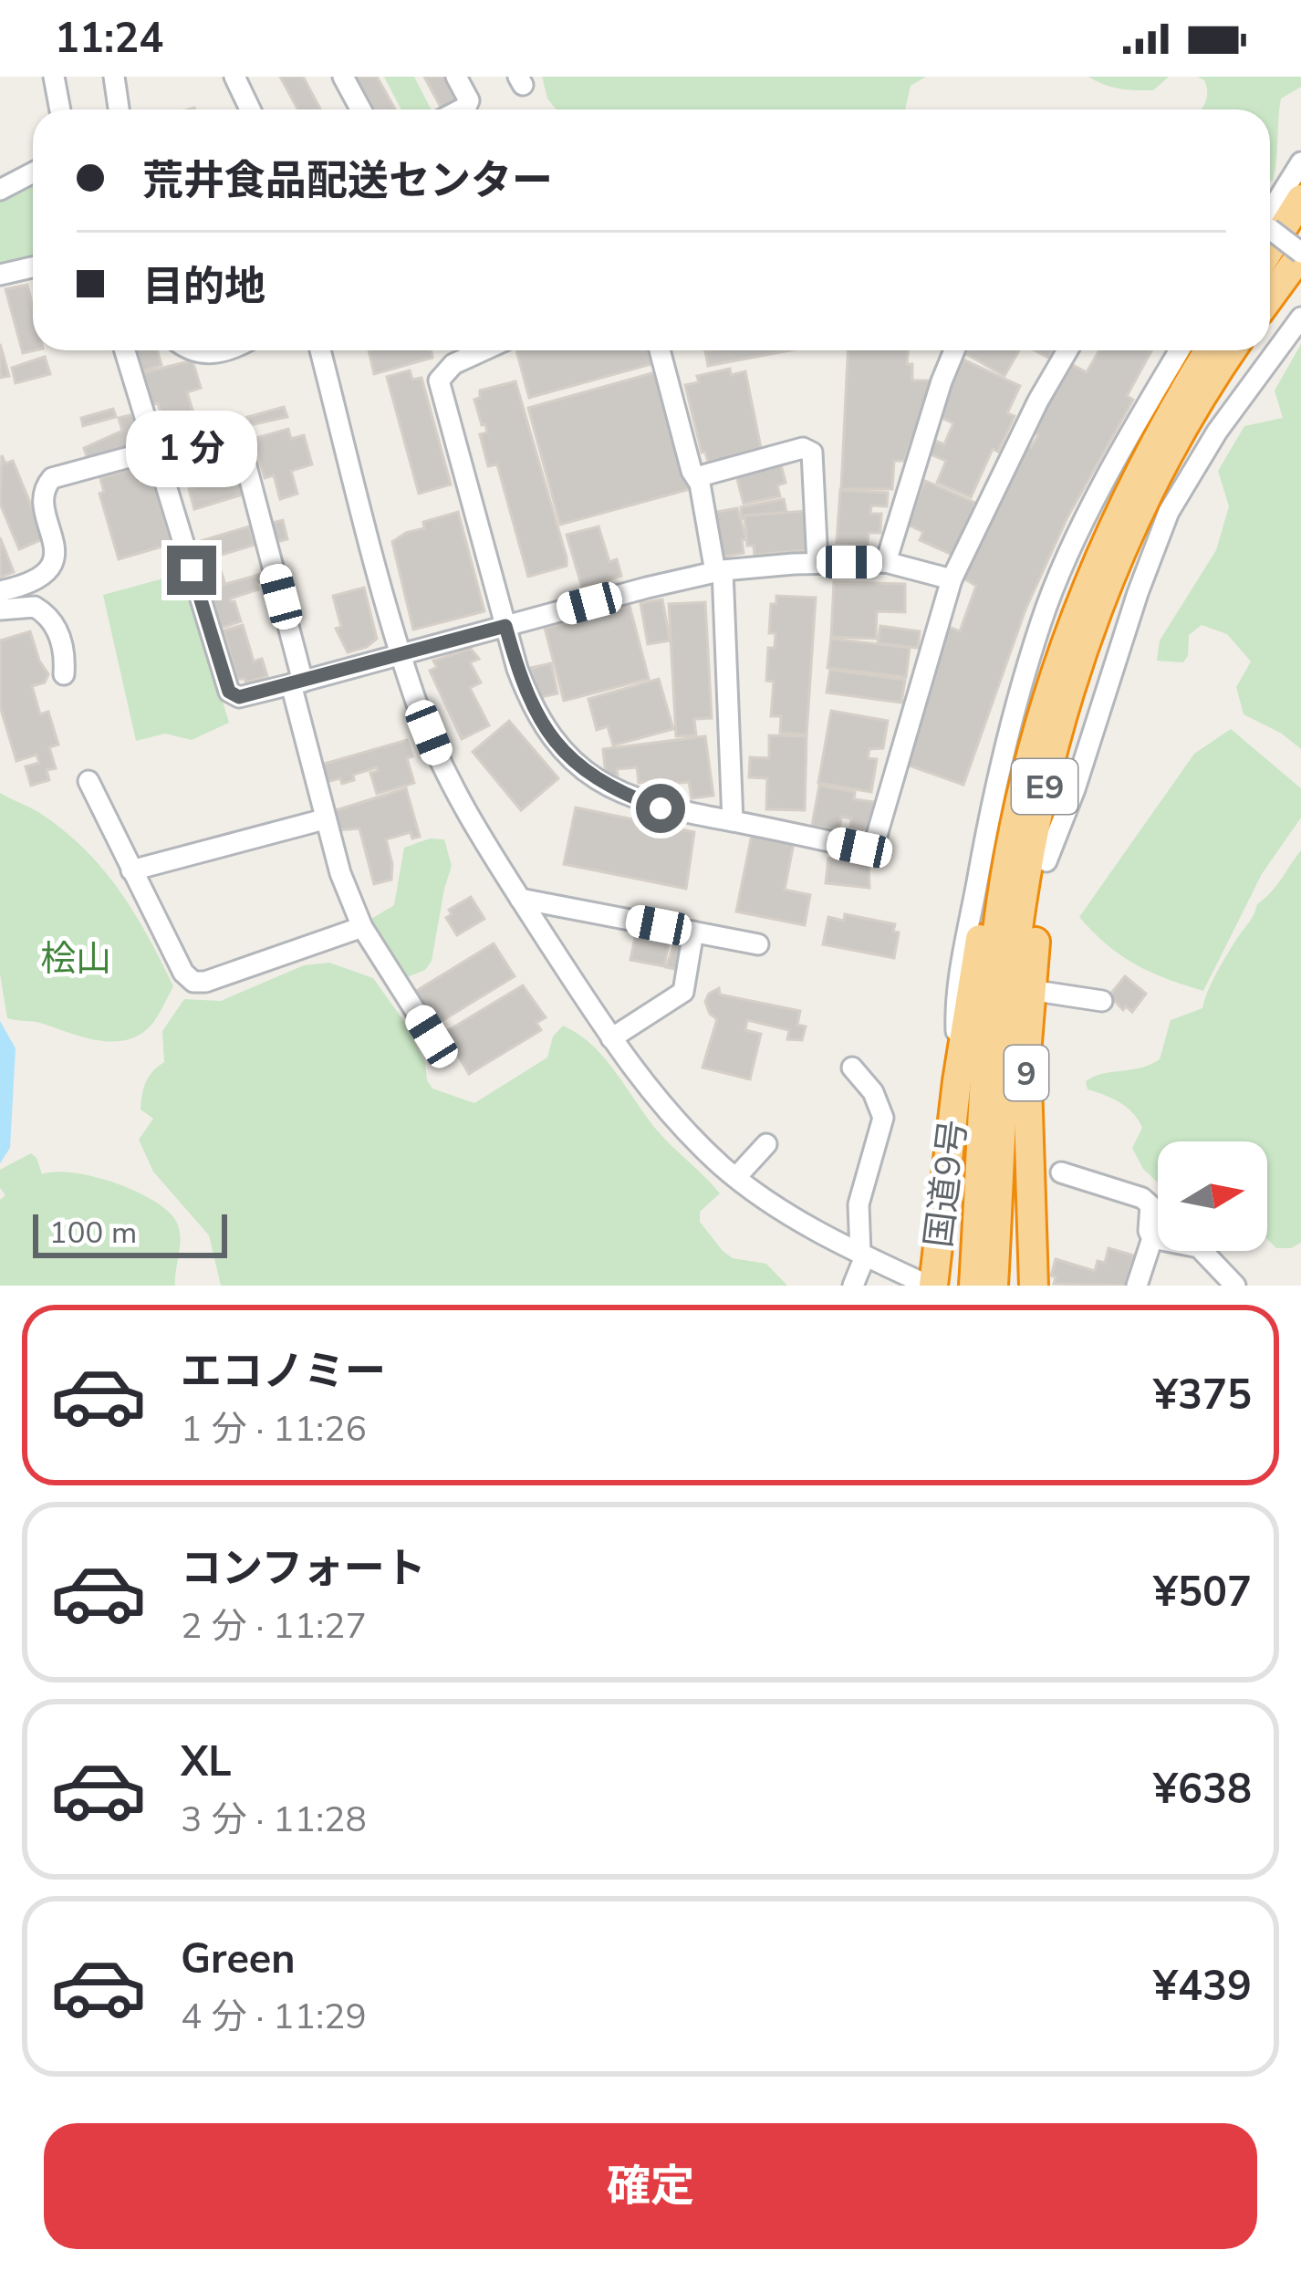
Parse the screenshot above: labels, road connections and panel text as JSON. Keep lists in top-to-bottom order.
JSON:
{
  "streets": {
    "highway": ["E9", "9", "国道9号"]
  },
  "crossings": [
    ["E9", "9"],
    ["9", "国道9号"]
  ],
  "parks": ["桧山"],
  "scale_bar": "100 m",
  "north": "right",
  "page": {
    "status": "11:24",
    "banner": ["荒井食品配送センター", "目的地"],
    "bubble": "1 分",
    "scale": "100 m",
    "list": [
      {
        "name": "エコノミー",
        "note": "1 分 · 11:26",
        "value": "¥375"
      },
      {
        "name": "コンフォート",
        "note": "2 分 · 11:27",
        "value": "¥507"
      },
      {
        "name": "XL",
        "note": "3 分 · 11:28",
        "value": "¥638"
      },
      {
        "name": "Green",
        "note": "4 分 · 11:29",
        "value": "¥439"
      }
    ],
    "buttons": "確定"
  }
}
